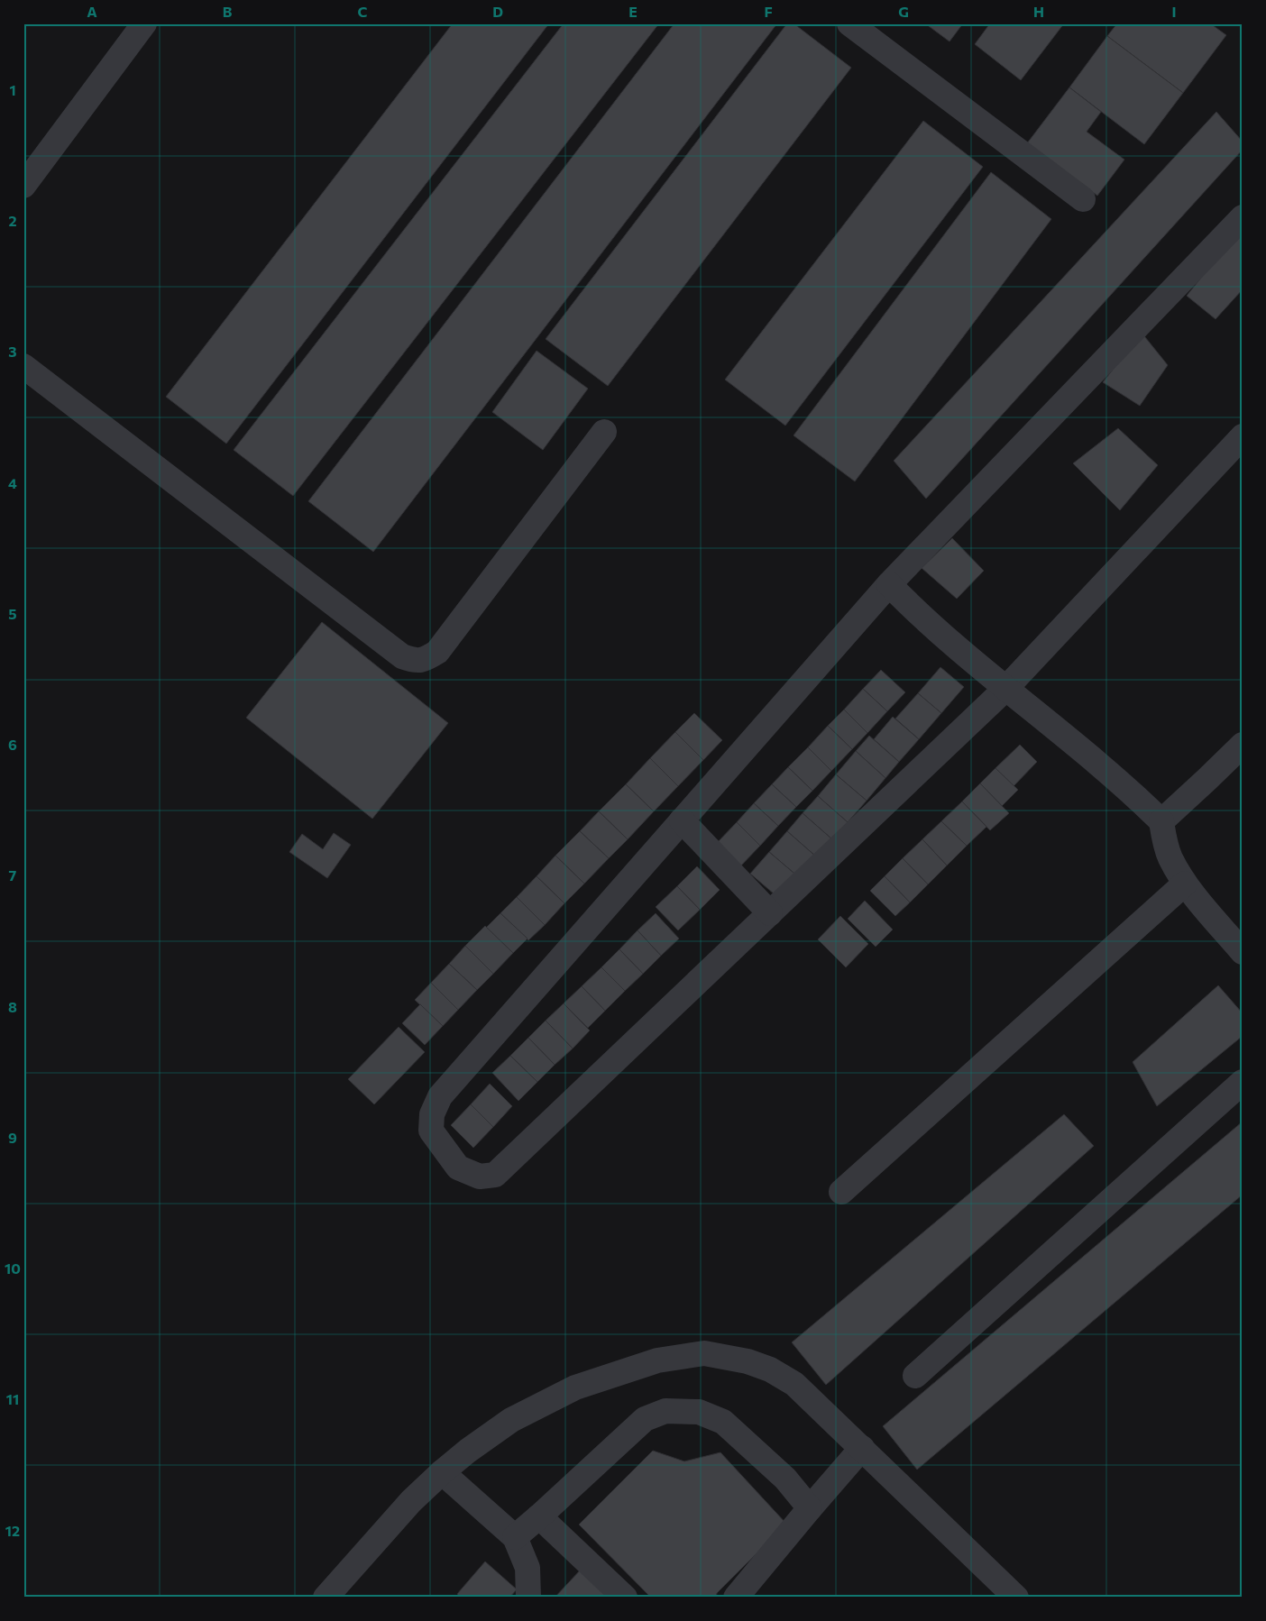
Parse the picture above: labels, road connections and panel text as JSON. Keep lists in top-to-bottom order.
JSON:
{
  "grid": {
    "columns": [
      "A",
      "B",
      "C",
      "D",
      "E",
      "F",
      "G",
      "H",
      "I"
    ],
    "rows": [
      "1",
      "2",
      "3",
      "4",
      "5",
      "6",
      "7",
      "8",
      "9",
      "10",
      "11",
      "12"
    ]
  }
}
